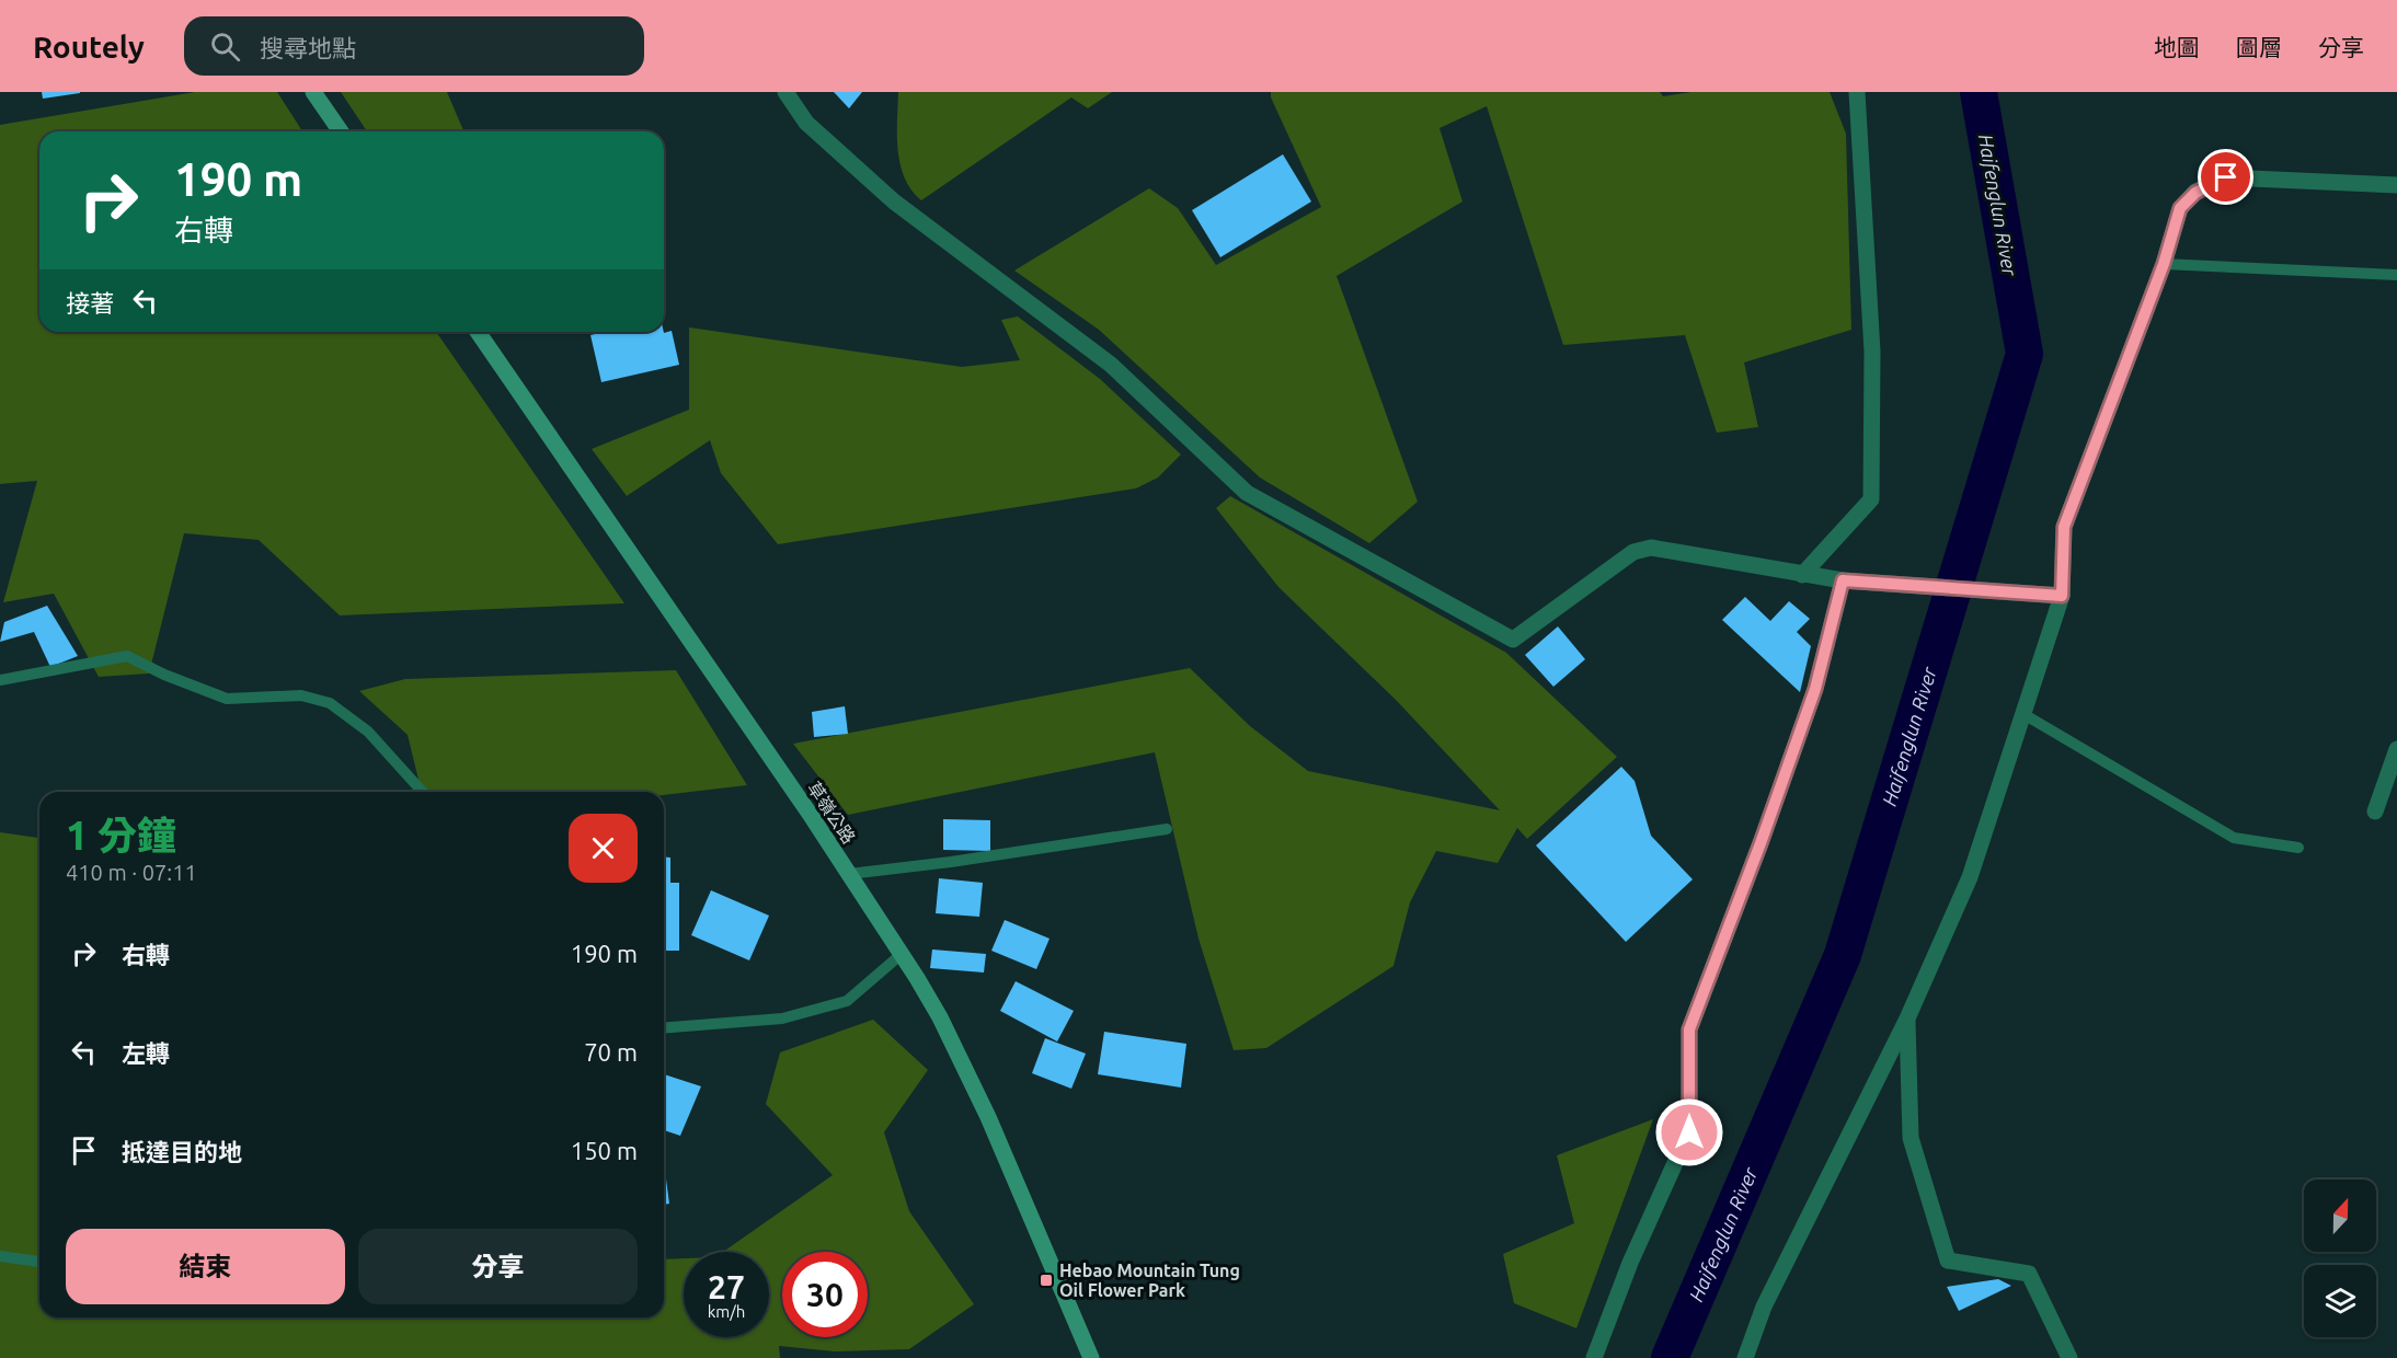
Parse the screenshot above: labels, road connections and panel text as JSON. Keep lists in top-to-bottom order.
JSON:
{
  "streets": {
    "main road": ["草嶺公路"]
  },
  "water": ["Haifenglun River"],
  "places": {
    "transit": ["Hebao Mountain Tung Oil Flower Park"]
  },
  "north": "top",
  "page": {
    "header": "Routely",
    "search": "搜尋地點",
    "nav": ["地圖", "圖層", "分享"],
    "turn": ["190 m", "右轉"],
    "then": "接著",
    "heading": ["1 分鐘", "410 m · 07:11"],
    "list": [
      {
        "name": "右轉",
        "value": "190 m"
      },
      {
        "name": "左轉",
        "value": "70 m"
      },
      {
        "name": "抵達目的地",
        "value": "150 m"
      }
    ],
    "buttons": ["結束", "分享"],
    "speed": "27 km/h",
    "limit": "30"
  }
}
